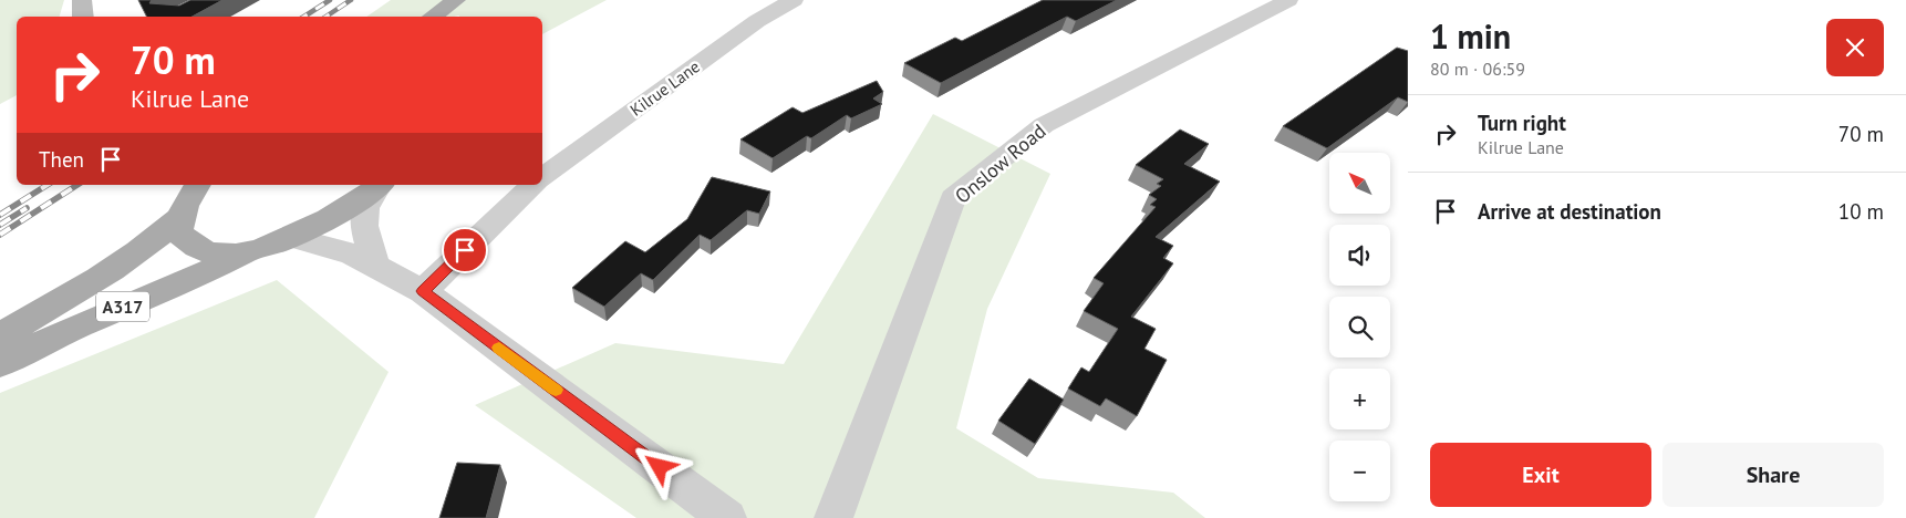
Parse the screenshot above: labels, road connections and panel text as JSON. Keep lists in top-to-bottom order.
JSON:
{
  "streets": {
    "main road": ["A317"],
    "street": ["Kilrue Lane", "Onslow Road"]
  },
  "north": "top left",
  "page": {
    "heading": ["1 min", "80 m · 06:59"],
    "turn": ["70 m", "Kilrue Lane"],
    "list": [
      {
        "name": "Turn right",
        "note": "Kilrue Lane",
        "value": "70 m"
      },
      {
        "name": "Arrive at destination",
        "value": "10 m"
      }
    ],
    "then": "Then",
    "map_buttons": ["+", "−"],
    "buttons": ["Exit", "Share"]
  }
}
